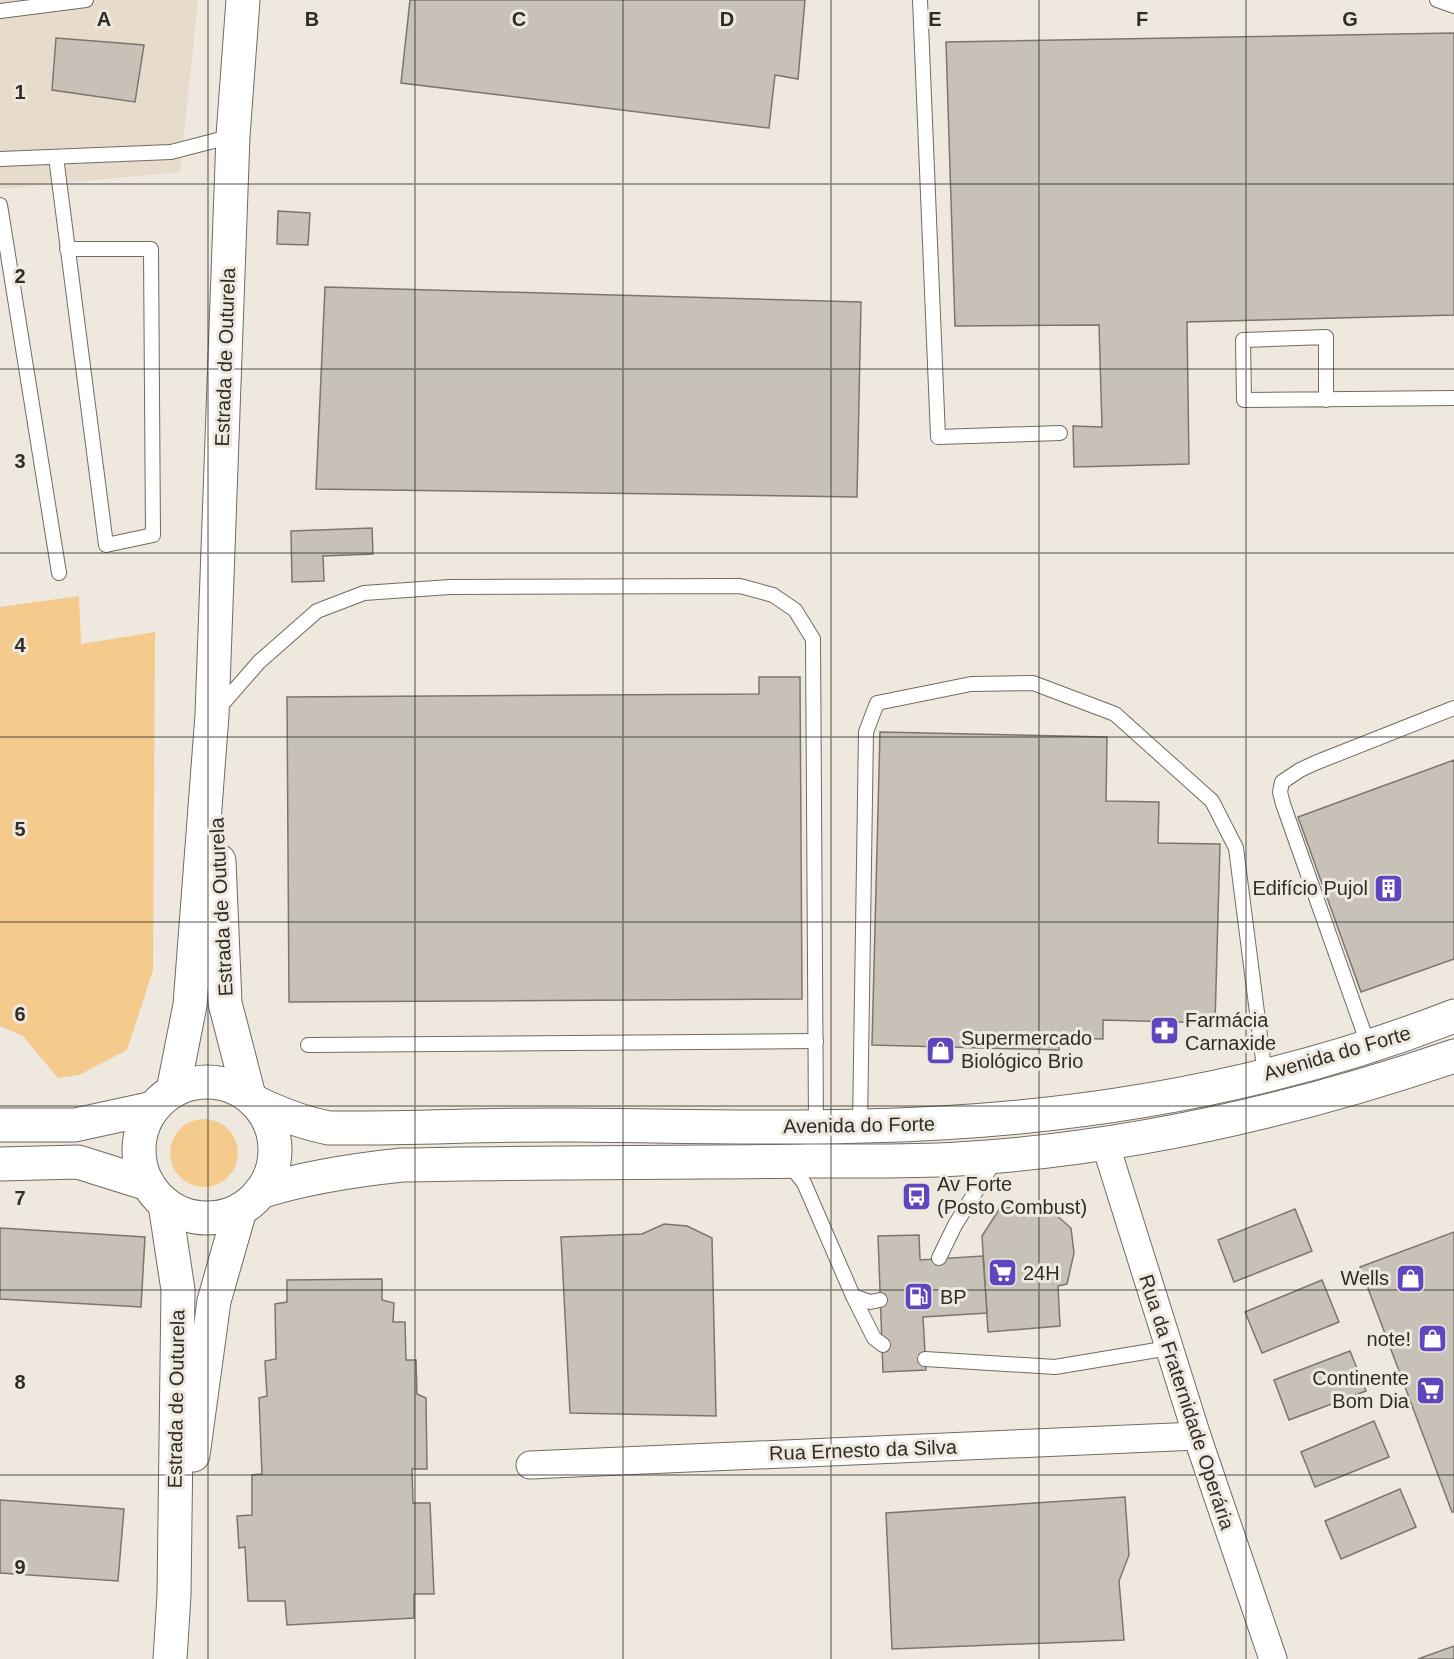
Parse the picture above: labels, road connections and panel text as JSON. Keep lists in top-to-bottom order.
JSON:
{
  "streets": {
    "street": [
      "Estrada de Outurela",
      "Avenida do Forte",
      "Rua da Fraternidade Operária",
      "Rua Ernesto da Silva"
    ]
  },
  "crossings": [
    ["Estrada de Outurela", "Avenida do Forte"],
    ["Avenida do Forte", "Rua da Fraternidade Operária"],
    ["Rua da Fraternidade Operária", "Rua Ernesto da Silva"]
  ],
  "places": {
    "building": ["Edifício Pujol"],
    "pharmacy": ["Farmácia Carnaxide"],
    "shop": ["Supermercado Biológico Brio", "Wells", "note!"],
    "bus stop": ["Av Forte (Posto Combust)"],
    "supermarket": ["24H", "Continente Bom Dia"],
    "fuel station": ["BP"]
  },
  "grid": {
    "columns": [
      "A",
      "B",
      "C",
      "D",
      "E",
      "F",
      "G"
    ],
    "rows": [
      "1",
      "2",
      "3",
      "4",
      "5",
      "6",
      "7",
      "8",
      "9"
    ]
  }
}
